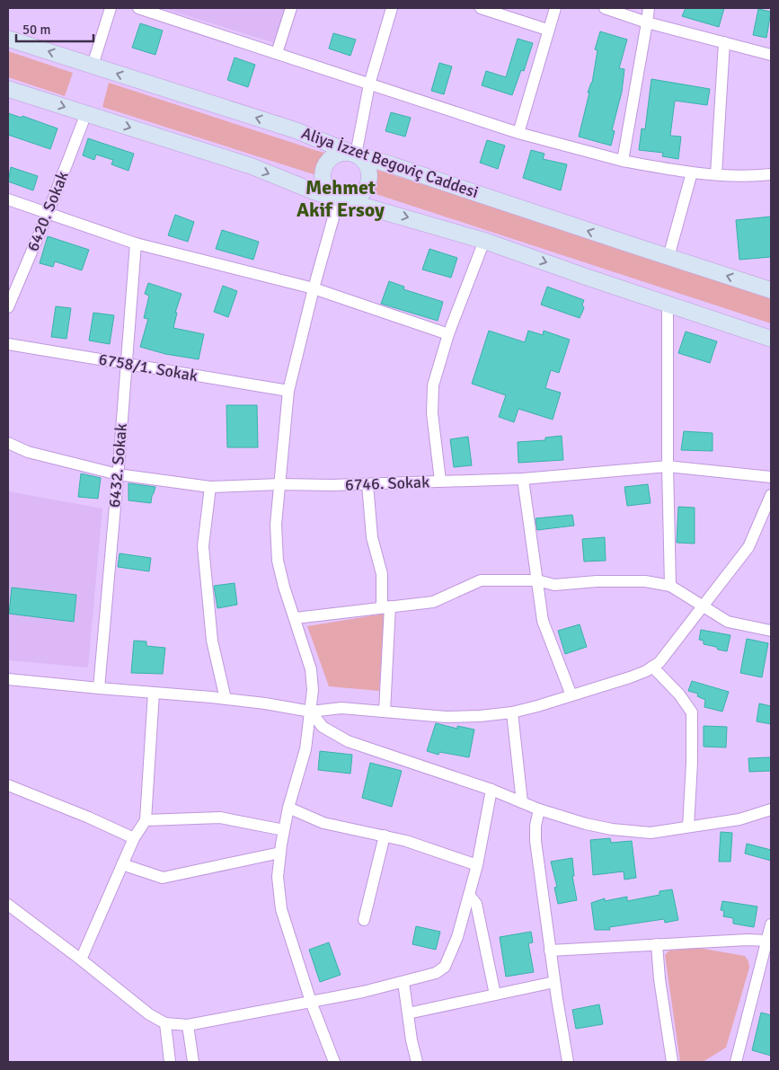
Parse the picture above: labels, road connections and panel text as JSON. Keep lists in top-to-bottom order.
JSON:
{
  "streets": {
    "main road": ["Aliya İzzet Begoviç Caddesi"],
    "street": [
      "6420. Sokak",
      "6758/1. Sokak",
      "6432. Sokak",
      "6746. Sokak"
    ]
  },
  "crossings": [
    ["6758/1. Sokak", "6432. Sokak"],
    ["6432. Sokak", "6746. Sokak"]
  ],
  "districts": ["Mehmet Akif Ersoy"],
  "scale_bar": "50 m"
}
